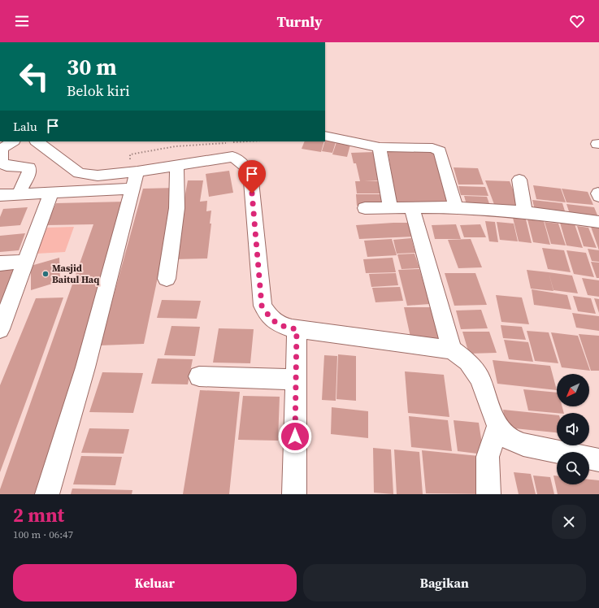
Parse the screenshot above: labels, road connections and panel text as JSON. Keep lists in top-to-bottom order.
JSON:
{
  "places": ["Masjid Baitul Haq"],
  "north": "bottom left",
  "page": {
    "header": "Turnly",
    "turn": ["30 m", "Belok kiri"],
    "then": "Lalu",
    "heading": ["2 mnt", "100 m · 06:47"],
    "buttons": ["Keluar", "Bagikan"]
  }
}
